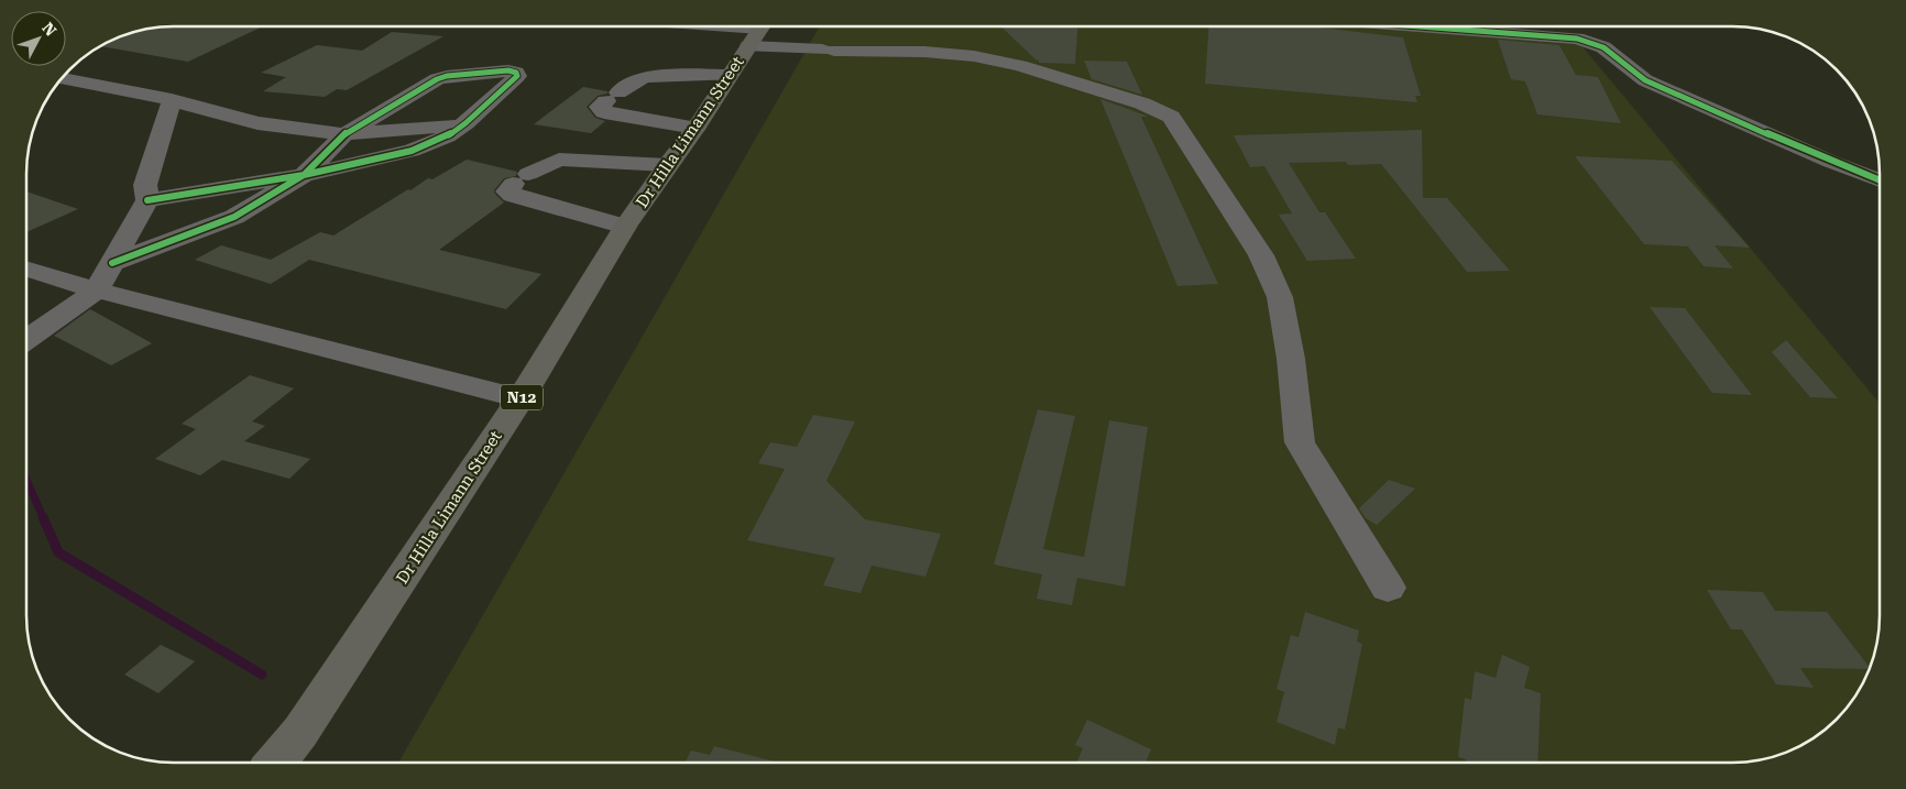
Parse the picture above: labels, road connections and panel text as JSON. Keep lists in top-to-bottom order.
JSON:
{
  "streets": {
    "highway": ["Dr Hilla Limann Street", "N12"]
  },
  "north": "top right"
}
